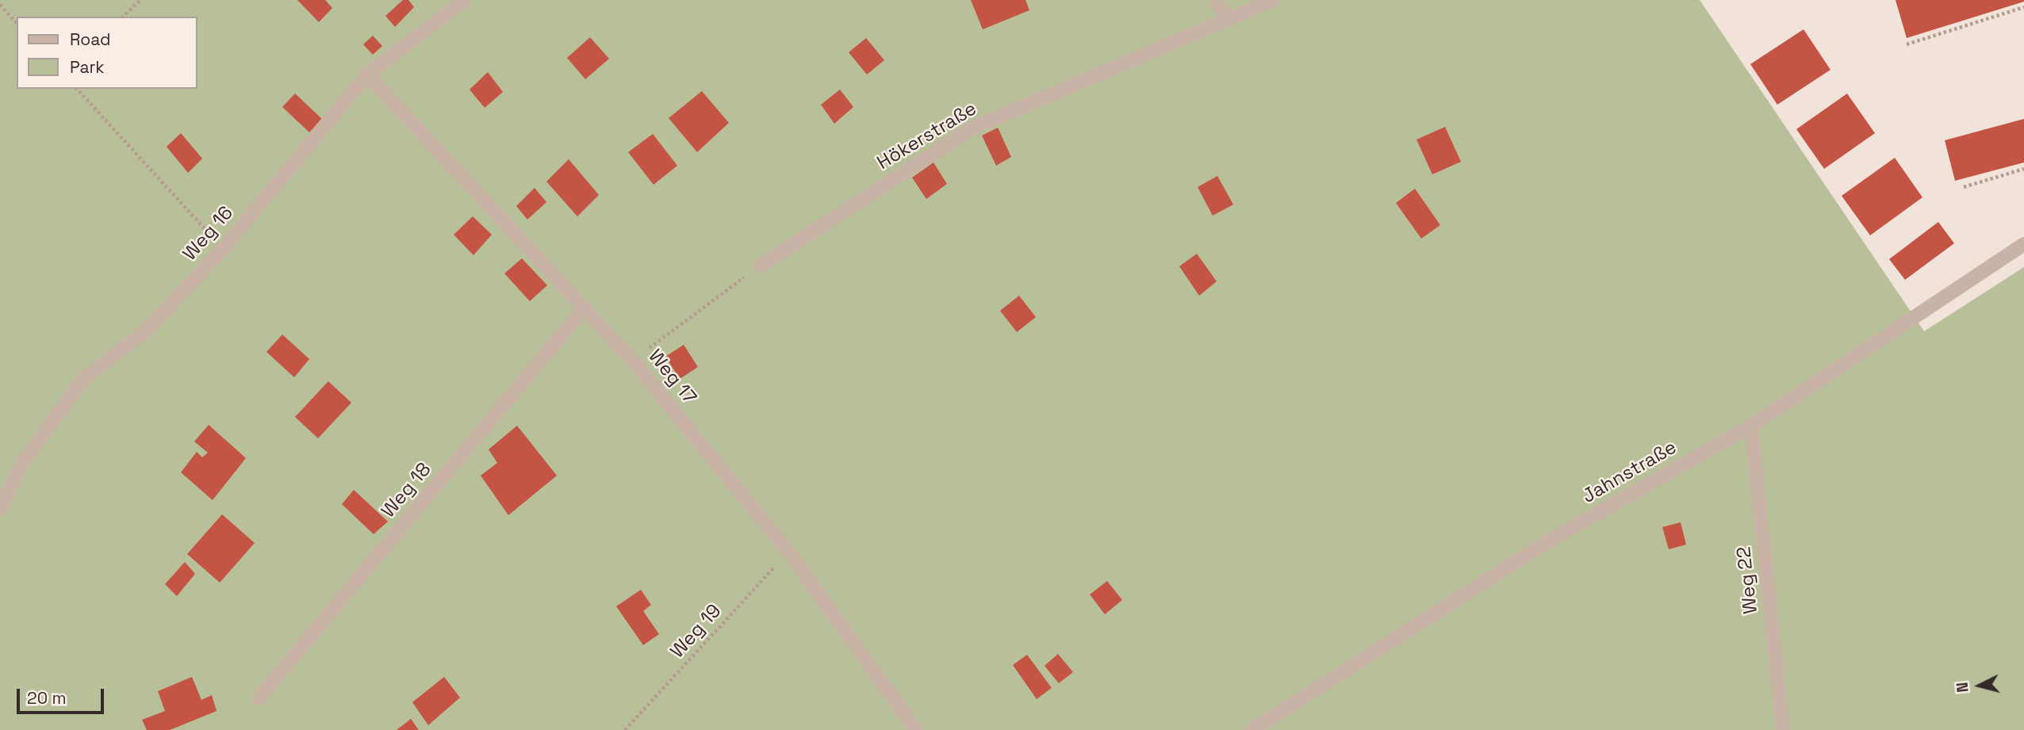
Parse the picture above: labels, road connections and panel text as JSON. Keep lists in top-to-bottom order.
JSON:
{
  "streets": {
    "street": [
      "Hökerstraße",
      "Weg 16",
      "Weg 17",
      "Jahnstraße",
      "Weg 18",
      "Weg 22"
    ],
    "path": ["Weg 19"]
  },
  "crossings": [
    ["Weg 16", "Weg 17"],
    ["Weg 17", "Weg 18"],
    ["Weg 17", "Weg 19"],
    ["Jahnstraße", "Weg 22"]
  ],
  "legend": ["Road", "Park"],
  "scale_bar": "20 m",
  "north": "left"
}
